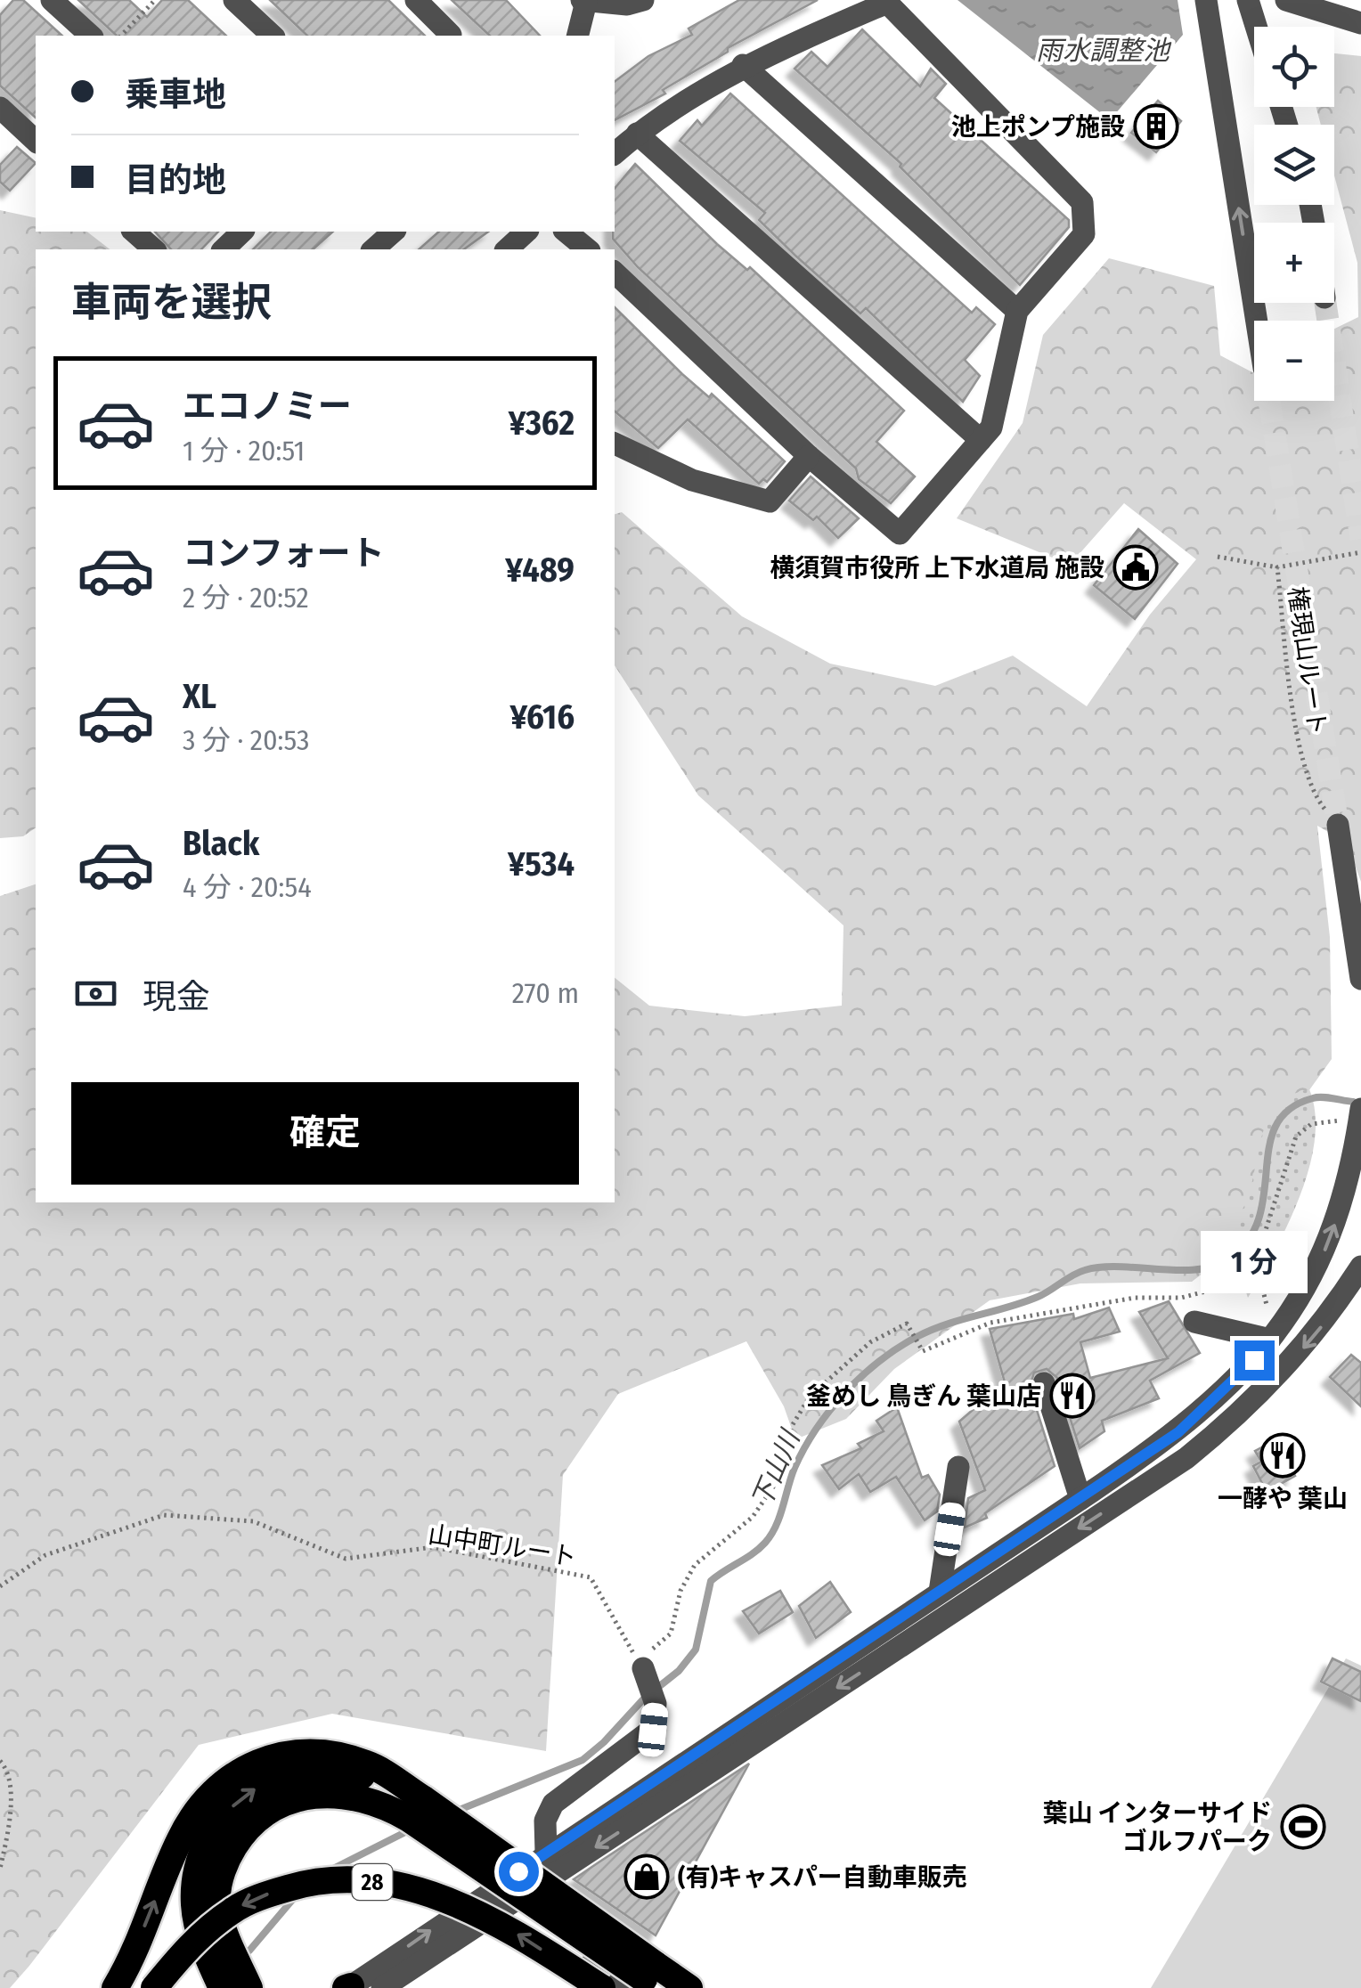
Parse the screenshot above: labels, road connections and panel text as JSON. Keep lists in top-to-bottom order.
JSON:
{
  "streets": {
    "highway": ["28"],
    "path": ["権現山ルート", "山中町ルート"]
  },
  "water": ["雨水調整池", "下山川"],
  "places": {
    "building": ["池上ポンプ施設"],
    "public building": ["横須賀市役所 上下水道局 施設"],
    "restaurant": ["釜めし 鳥ぎん 葉山店", "一酵や 葉山"],
    "sports": ["葉山 インターサイド ゴルフパーク"],
    "shop": ["(有)キャスパー自動車販売"]
  },
  "page": {
    "map_buttons": ["+", "−"],
    "banner": ["乗車地", "目的地"],
    "heading": "車両を選択",
    "list": [
      {
        "name": "エコノミー",
        "note": "1 分 · 20:51",
        "value": "¥362"
      },
      {
        "name": "コンフォート",
        "note": "2 分 · 20:52",
        "value": "¥489"
      },
      {
        "name": "XL",
        "note": "3 分 · 20:53",
        "value": "¥616"
      },
      {
        "name": "Black",
        "note": "4 分 · 20:54",
        "value": "¥534"
      }
    ],
    "pay": ["現金", "270 m"],
    "buttons": "確定",
    "bubble": "1 分"
  }
}
